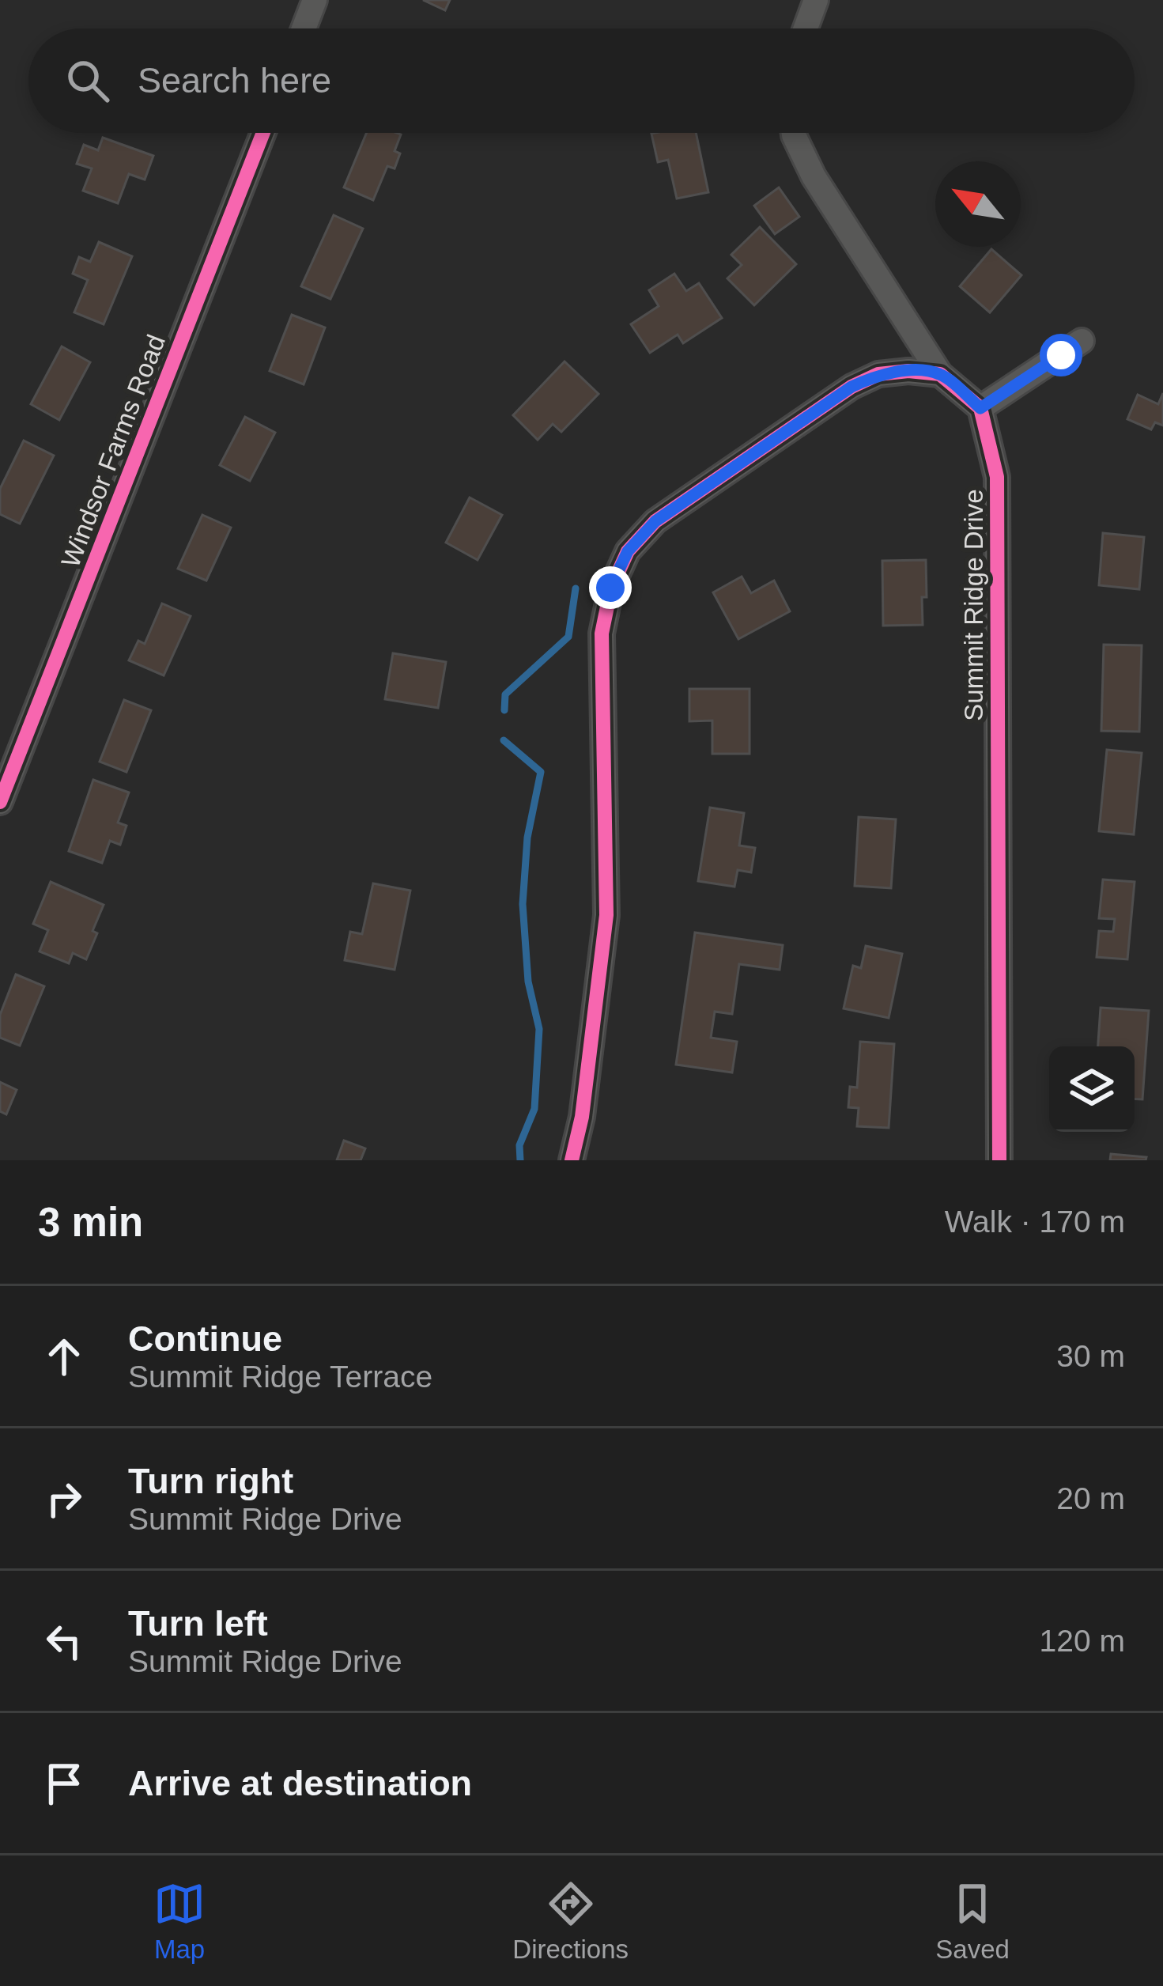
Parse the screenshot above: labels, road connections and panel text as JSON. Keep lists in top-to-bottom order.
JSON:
{
  "streets": {
    "street": ["Windsor Farms Road", "Summit Ridge Drive"]
  },
  "north": "top left",
  "page": {
    "search": "Search here",
    "heading": ["3 min", "Walk · 170 m"],
    "list": [
      ["Continue", "Summit Ridge Terrace", "30 m"],
      ["Turn right", "Summit Ridge Drive", "20 m"],
      ["Turn left", "Summit Ridge Drive", "120 m"],
      "Arrive at destination"
    ],
    "nav": ["Map", "Directions", "Saved"]
  }
}
